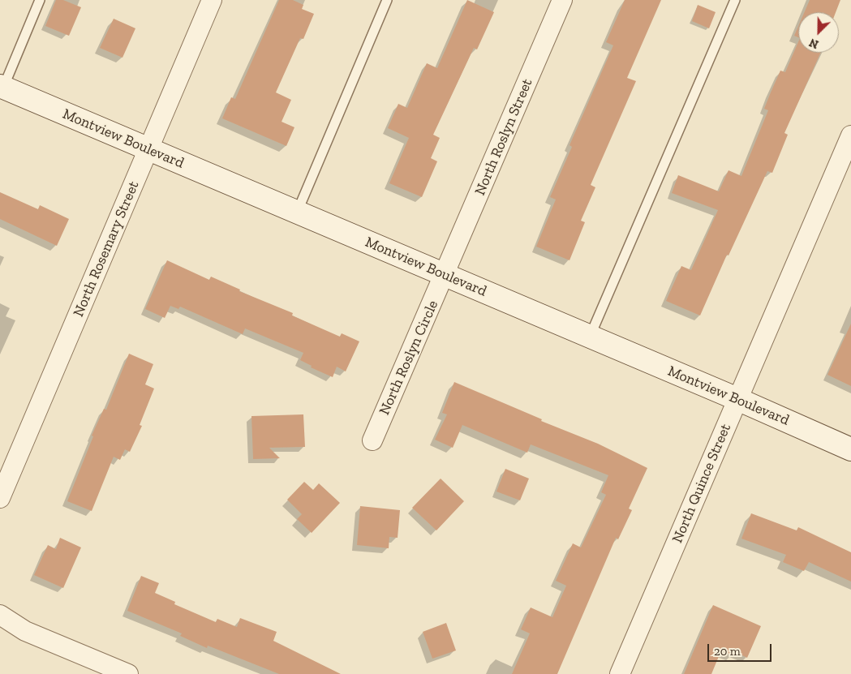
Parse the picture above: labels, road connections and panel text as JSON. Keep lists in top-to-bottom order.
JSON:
{
  "streets": {
    "main road": ["Montview Boulevard"],
    "street": [
      "North Roslyn Street",
      "North Rosemary Street",
      "North Roslyn Circle",
      "North Quince Street"
    ]
  },
  "crossings": [
    ["North Roslyn Street", "Montview Boulevard"],
    ["North Roslyn Street", "North Roslyn Circle"],
    ["Montview Boulevard", "North Rosemary Street"],
    ["Montview Boulevard", "North Roslyn Circle"],
    ["Montview Boulevard", "North Quince Street"]
  ],
  "scale_bar": "20 m",
  "north": "bottom left"
}
